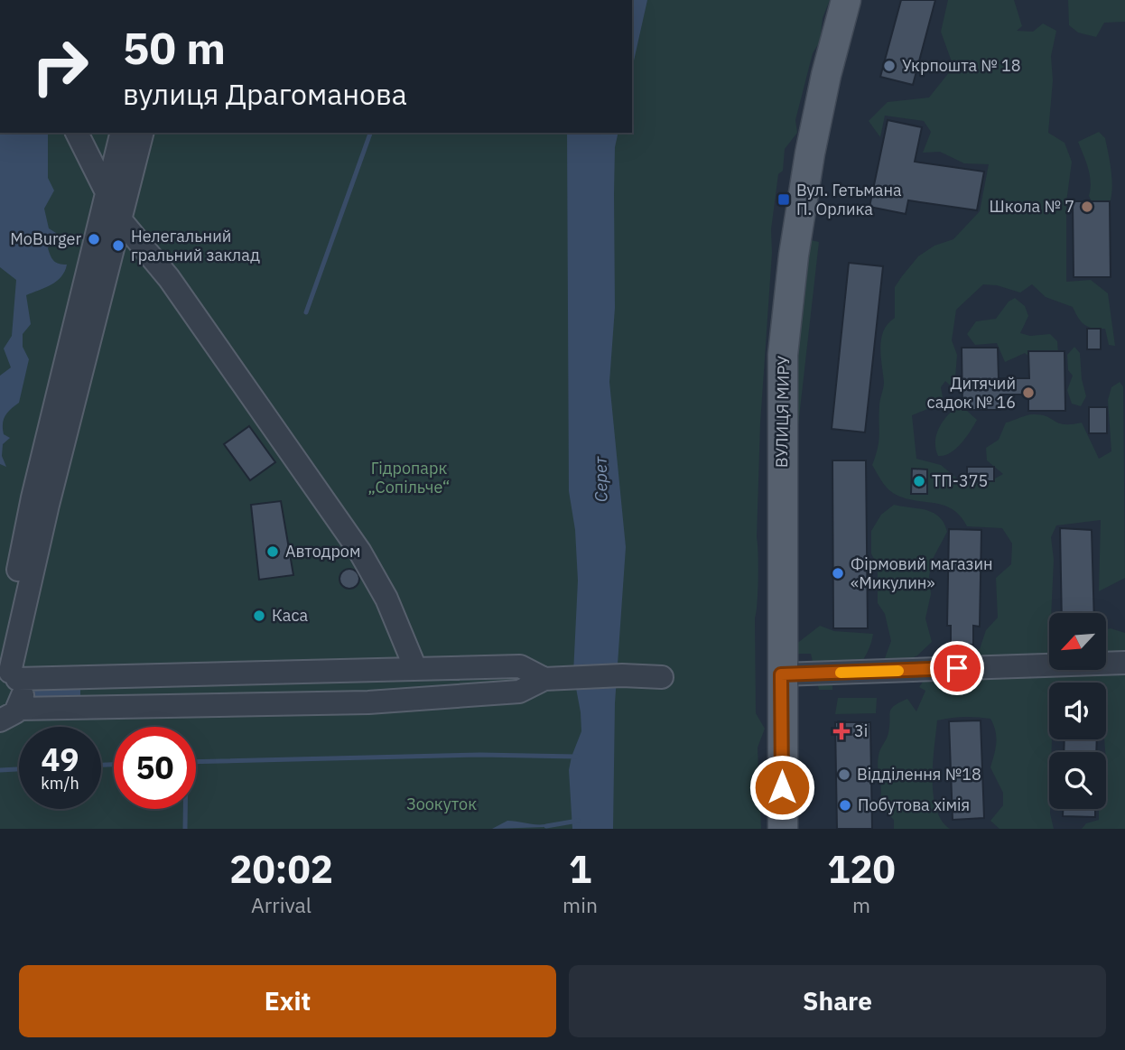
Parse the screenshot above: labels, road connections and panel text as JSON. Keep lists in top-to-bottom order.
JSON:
{
  "streets": {
    "main road": ["ВУЛИЦЯ МИРУ"]
  },
  "water": ["Серет"],
  "parks": ["Гідропарк „Сопільче“", "Зоокуток"],
  "places": {
    "other": [
      "Укрпошта № 18",
      "Школа № 7",
      "MoBurger",
      "Нелегальний гральний заклад",
      "Дитячий садок № 16",
      "ТП-375",
      "Автодром",
      "Фірмовий магазин «Микулин»",
      "Каса",
      "Відділення №18",
      "Побутова хімія"
    ],
    "transit": ["Вул. Гетьмана П. Орлика"],
    "health": ["3і"]
  },
  "north": "bottom left",
  "page": {
    "turn": ["50 m", "вулиця Драгоманова"],
    "speed": "49 km/h",
    "limit": "50",
    "eta": [
      "20:02",
      "Arrival",
      "1",
      "min",
      "120",
      "m"
    ],
    "buttons": ["Exit", "Share"]
  }
}
